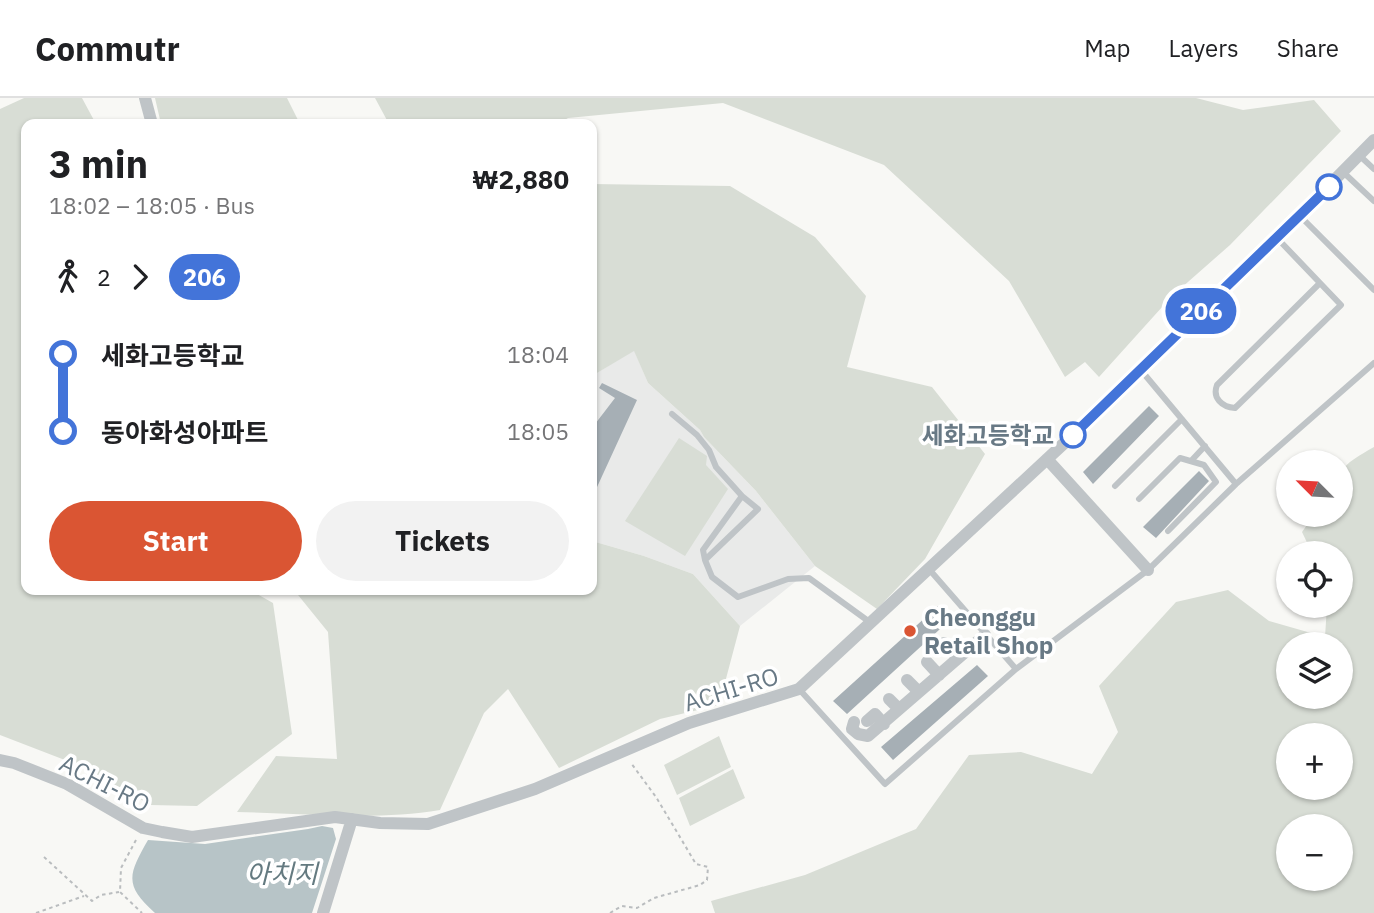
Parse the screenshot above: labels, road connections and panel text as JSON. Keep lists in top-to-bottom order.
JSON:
{
  "streets": {
    "street": ["ACHI-RO"]
  },
  "water": ["아치지"],
  "places": ["세화고등학교", "Cheonggu Retail Shop"],
  "lines": ["bus line 206"],
  "north": "top left",
  "page": {
    "header": "Commutr",
    "nav": ["Map", "Layers", "Share"],
    "on_map": "206",
    "heading": ["3 min", "18:02 – 18:05 · Bus", "₩2,880"],
    "legs": ["2", "206"],
    "list": [
      {
        "name": "세화고등학교",
        "value": "18:04"
      },
      {
        "name": "동아화성아파트",
        "value": "18:05"
      }
    ],
    "map_buttons": ["+", "−"],
    "buttons": ["Start", "Tickets"]
  }
}
